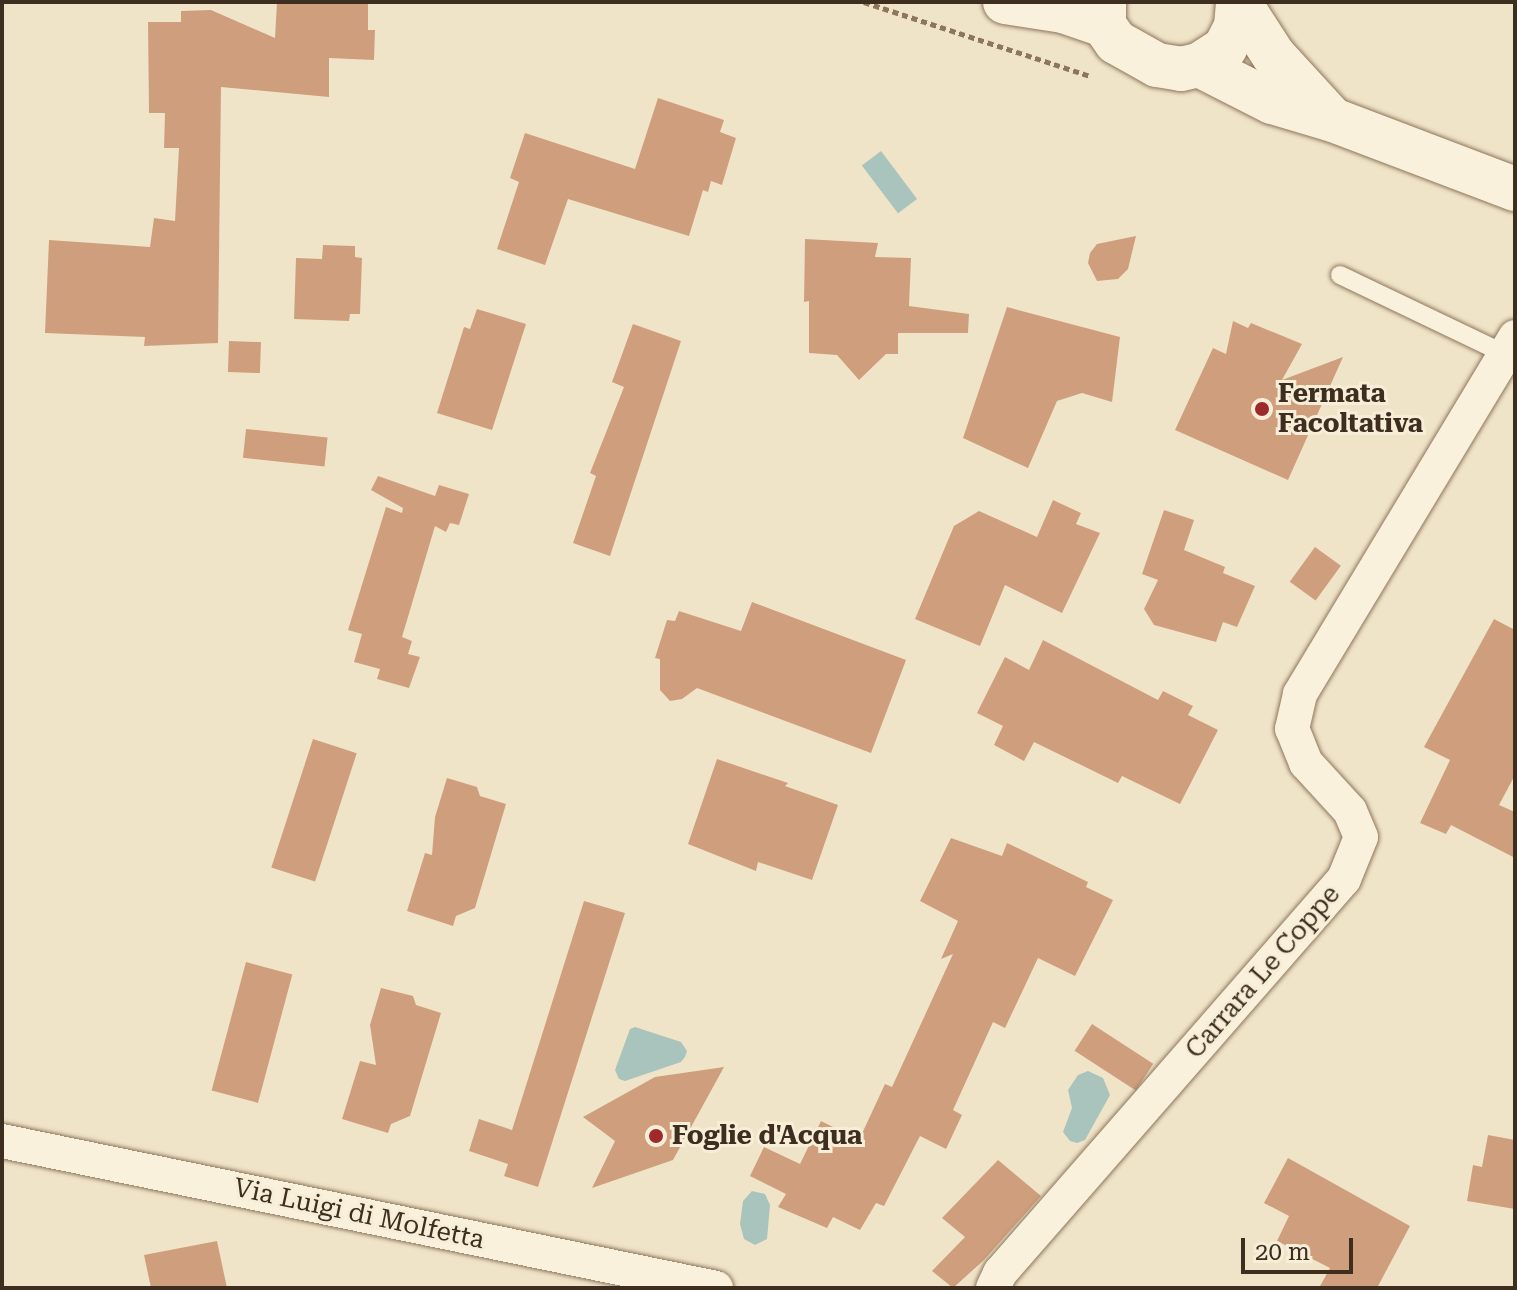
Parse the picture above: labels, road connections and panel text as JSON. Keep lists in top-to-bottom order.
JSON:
{
  "streets": {
    "street": ["Carrara Le Coppe", "Via Luigi di Molfetta"]
  },
  "places": ["Fermata Facoltativa", "Foglie d'Acqua"],
  "scale_bar": "20 m"
}
